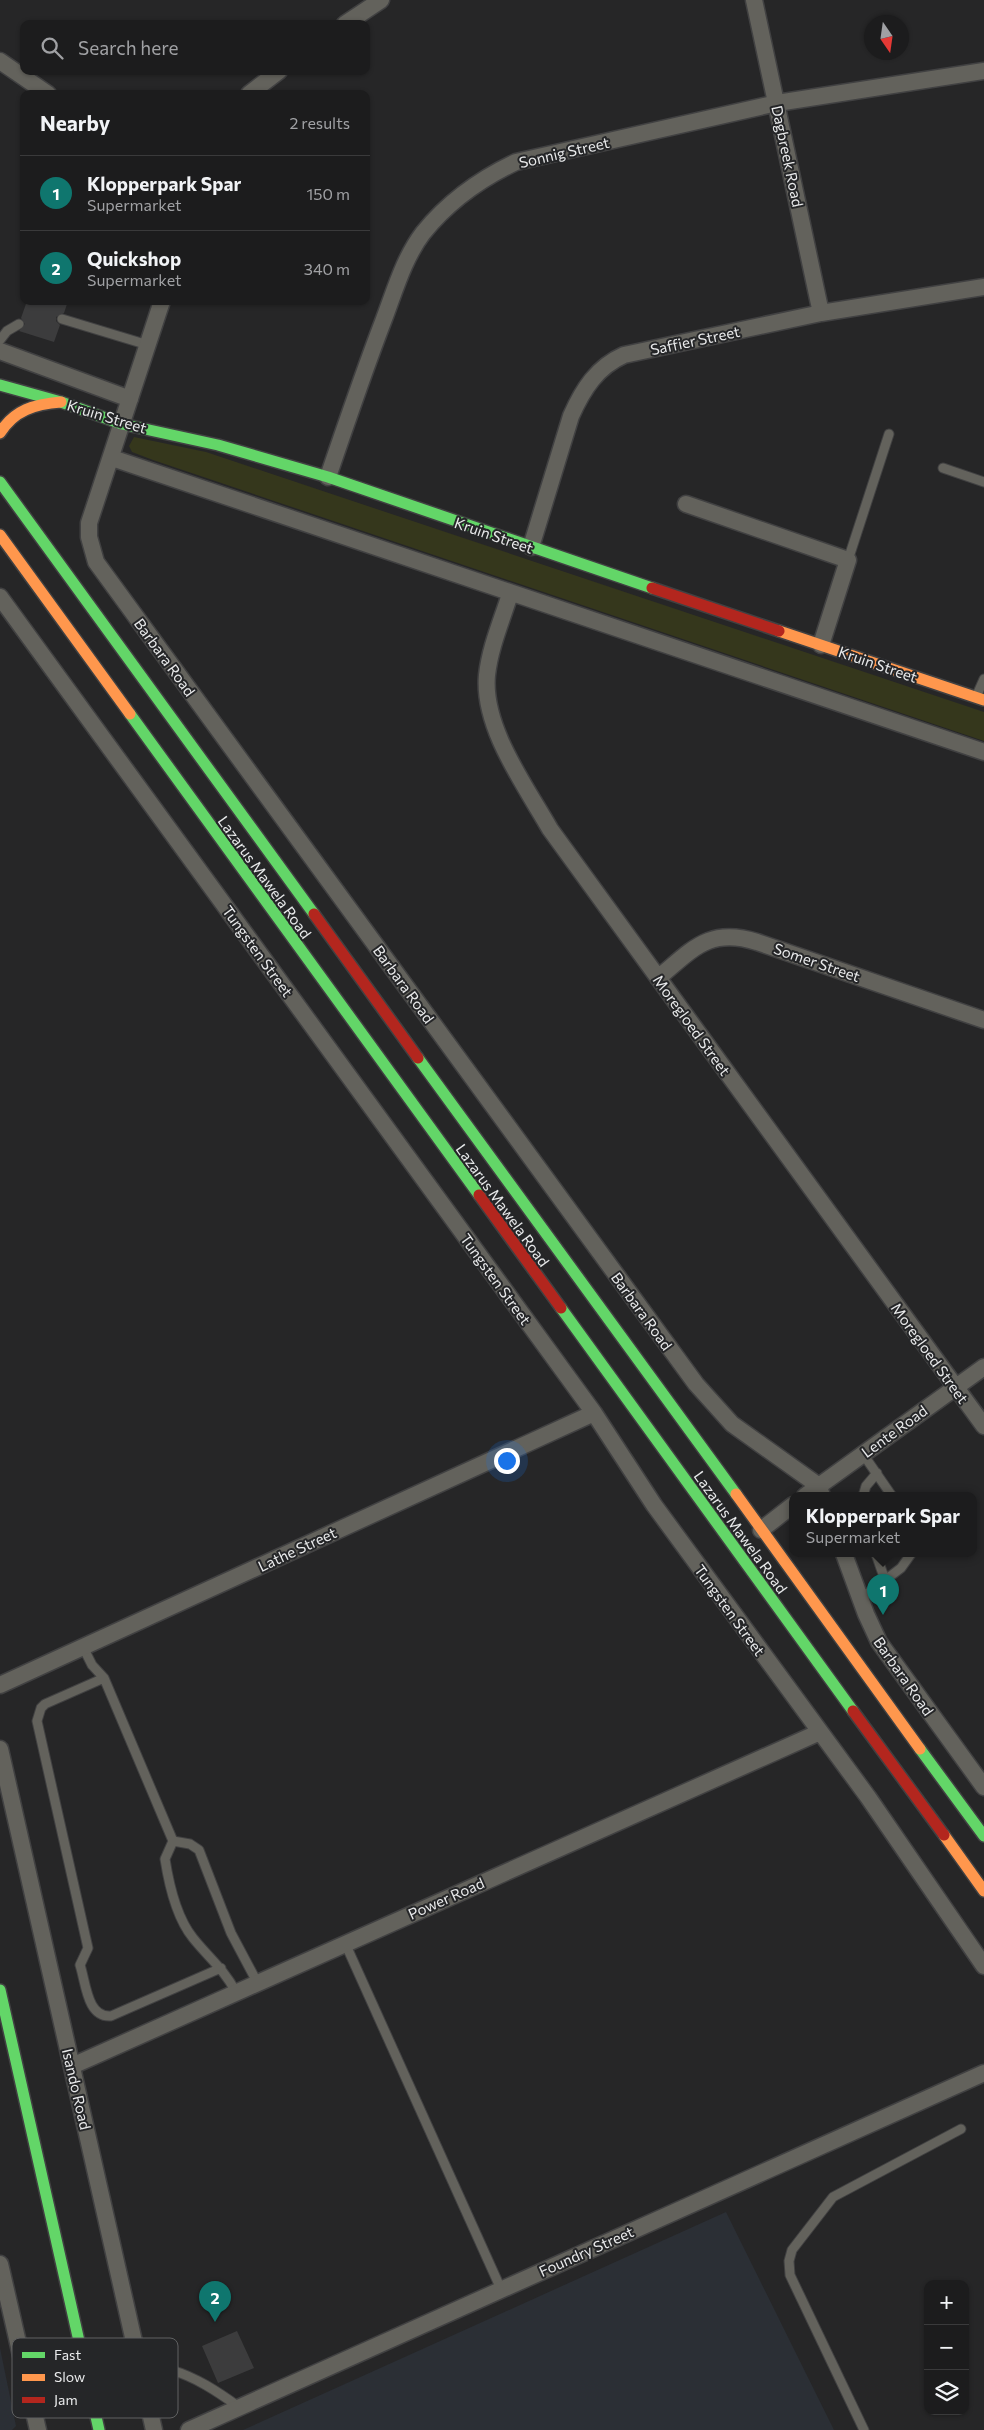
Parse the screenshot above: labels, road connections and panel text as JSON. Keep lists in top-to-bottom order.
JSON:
{
  "streets": {
    "main road": ["Kruin Street", "Lazarus Mawela Road"],
    "street": [
      "Sonnig Street",
      "Dagbreek Road",
      "Saffier Street",
      "Barbara Road",
      "Tungsten Street",
      "Somer Street",
      "Moregloed Street",
      "Lente Road",
      "Lathe Street",
      "Power Road",
      "Isando Road",
      "Foundry Street"
    ]
  },
  "crossings": [
    ["Sonnig Street", "Dagbreek Road"],
    ["Sonnig Street", "Kruin Street"],
    ["Dagbreek Road", "Saffier Street"],
    ["Saffier Street", "Kruin Street"],
    ["Kruin Street", "Barbara Road"],
    ["Barbara Road", "Lente Road"],
    ["Tungsten Street", "Lathe Street"],
    ["Tungsten Street", "Power Road"],
    ["Somer Street", "Moregloed Street"],
    ["Moregloed Street", "Lente Road"],
    ["Power Road", "Isando Road"]
  ],
  "legend": ["Fast", "Slow", "Jam"],
  "north": "bottom",
  "page": {
    "search": "Search here",
    "heading": ["Nearby", "2 results"],
    "list": [
      {
        "mark": "1",
        "name": "Klopperpark Spar",
        "note": "Supermarket",
        "value": "150 m"
      },
      {
        "mark": "2",
        "name": "Quickshop",
        "note": "Supermarket",
        "value": "340 m"
      }
    ],
    "popup": ["Klopperpark Spar", "Supermarket"],
    "pins": ["1", "2"],
    "map_buttons": ["+", "−"]
  }
}
